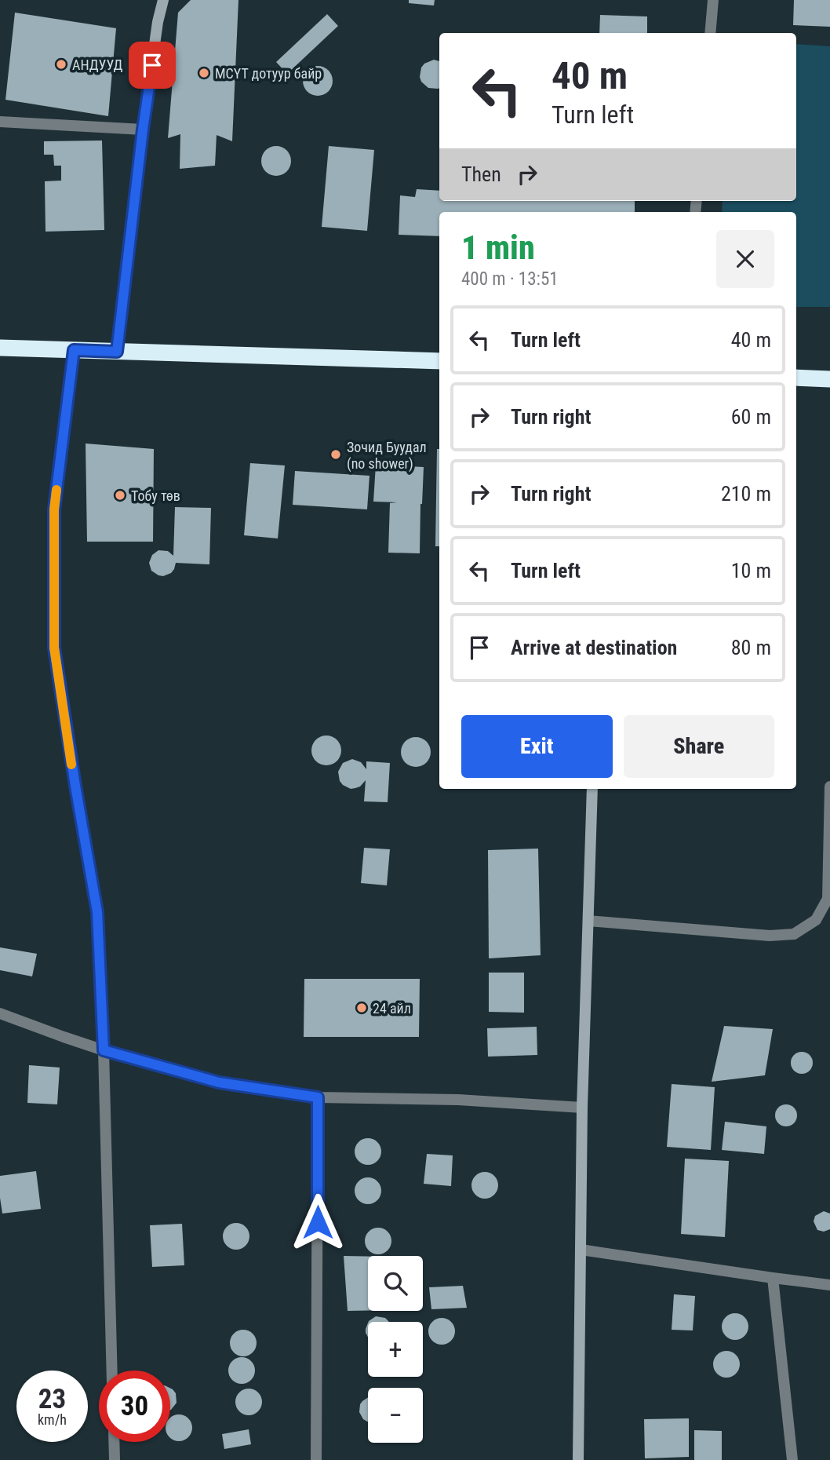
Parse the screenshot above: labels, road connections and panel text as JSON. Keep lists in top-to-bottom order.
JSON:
{
  "places": [
    "АНДУУД",
    "МСҮТ дотуур байр",
    "Зочид Буудал (no shower)",
    "Тобу төв",
    "24 айл"
  ],
  "page": {
    "turn": ["40 m", "Turn left"],
    "then": "Then",
    "heading": ["1 min", "400 m · 13:51"],
    "list": [
      {
        "name": "Turn left",
        "value": "40 m"
      },
      {
        "name": "Turn right",
        "value": "60 m"
      },
      {
        "name": "Turn right",
        "value": "210 m"
      },
      {
        "name": "Turn left",
        "value": "10 m"
      },
      {
        "name": "Arrive at destination",
        "value": "80 m"
      }
    ],
    "buttons": ["Exit", "Share"],
    "map_buttons": ["+", "−"],
    "speed": "23 km/h",
    "limit": "30"
  }
}
